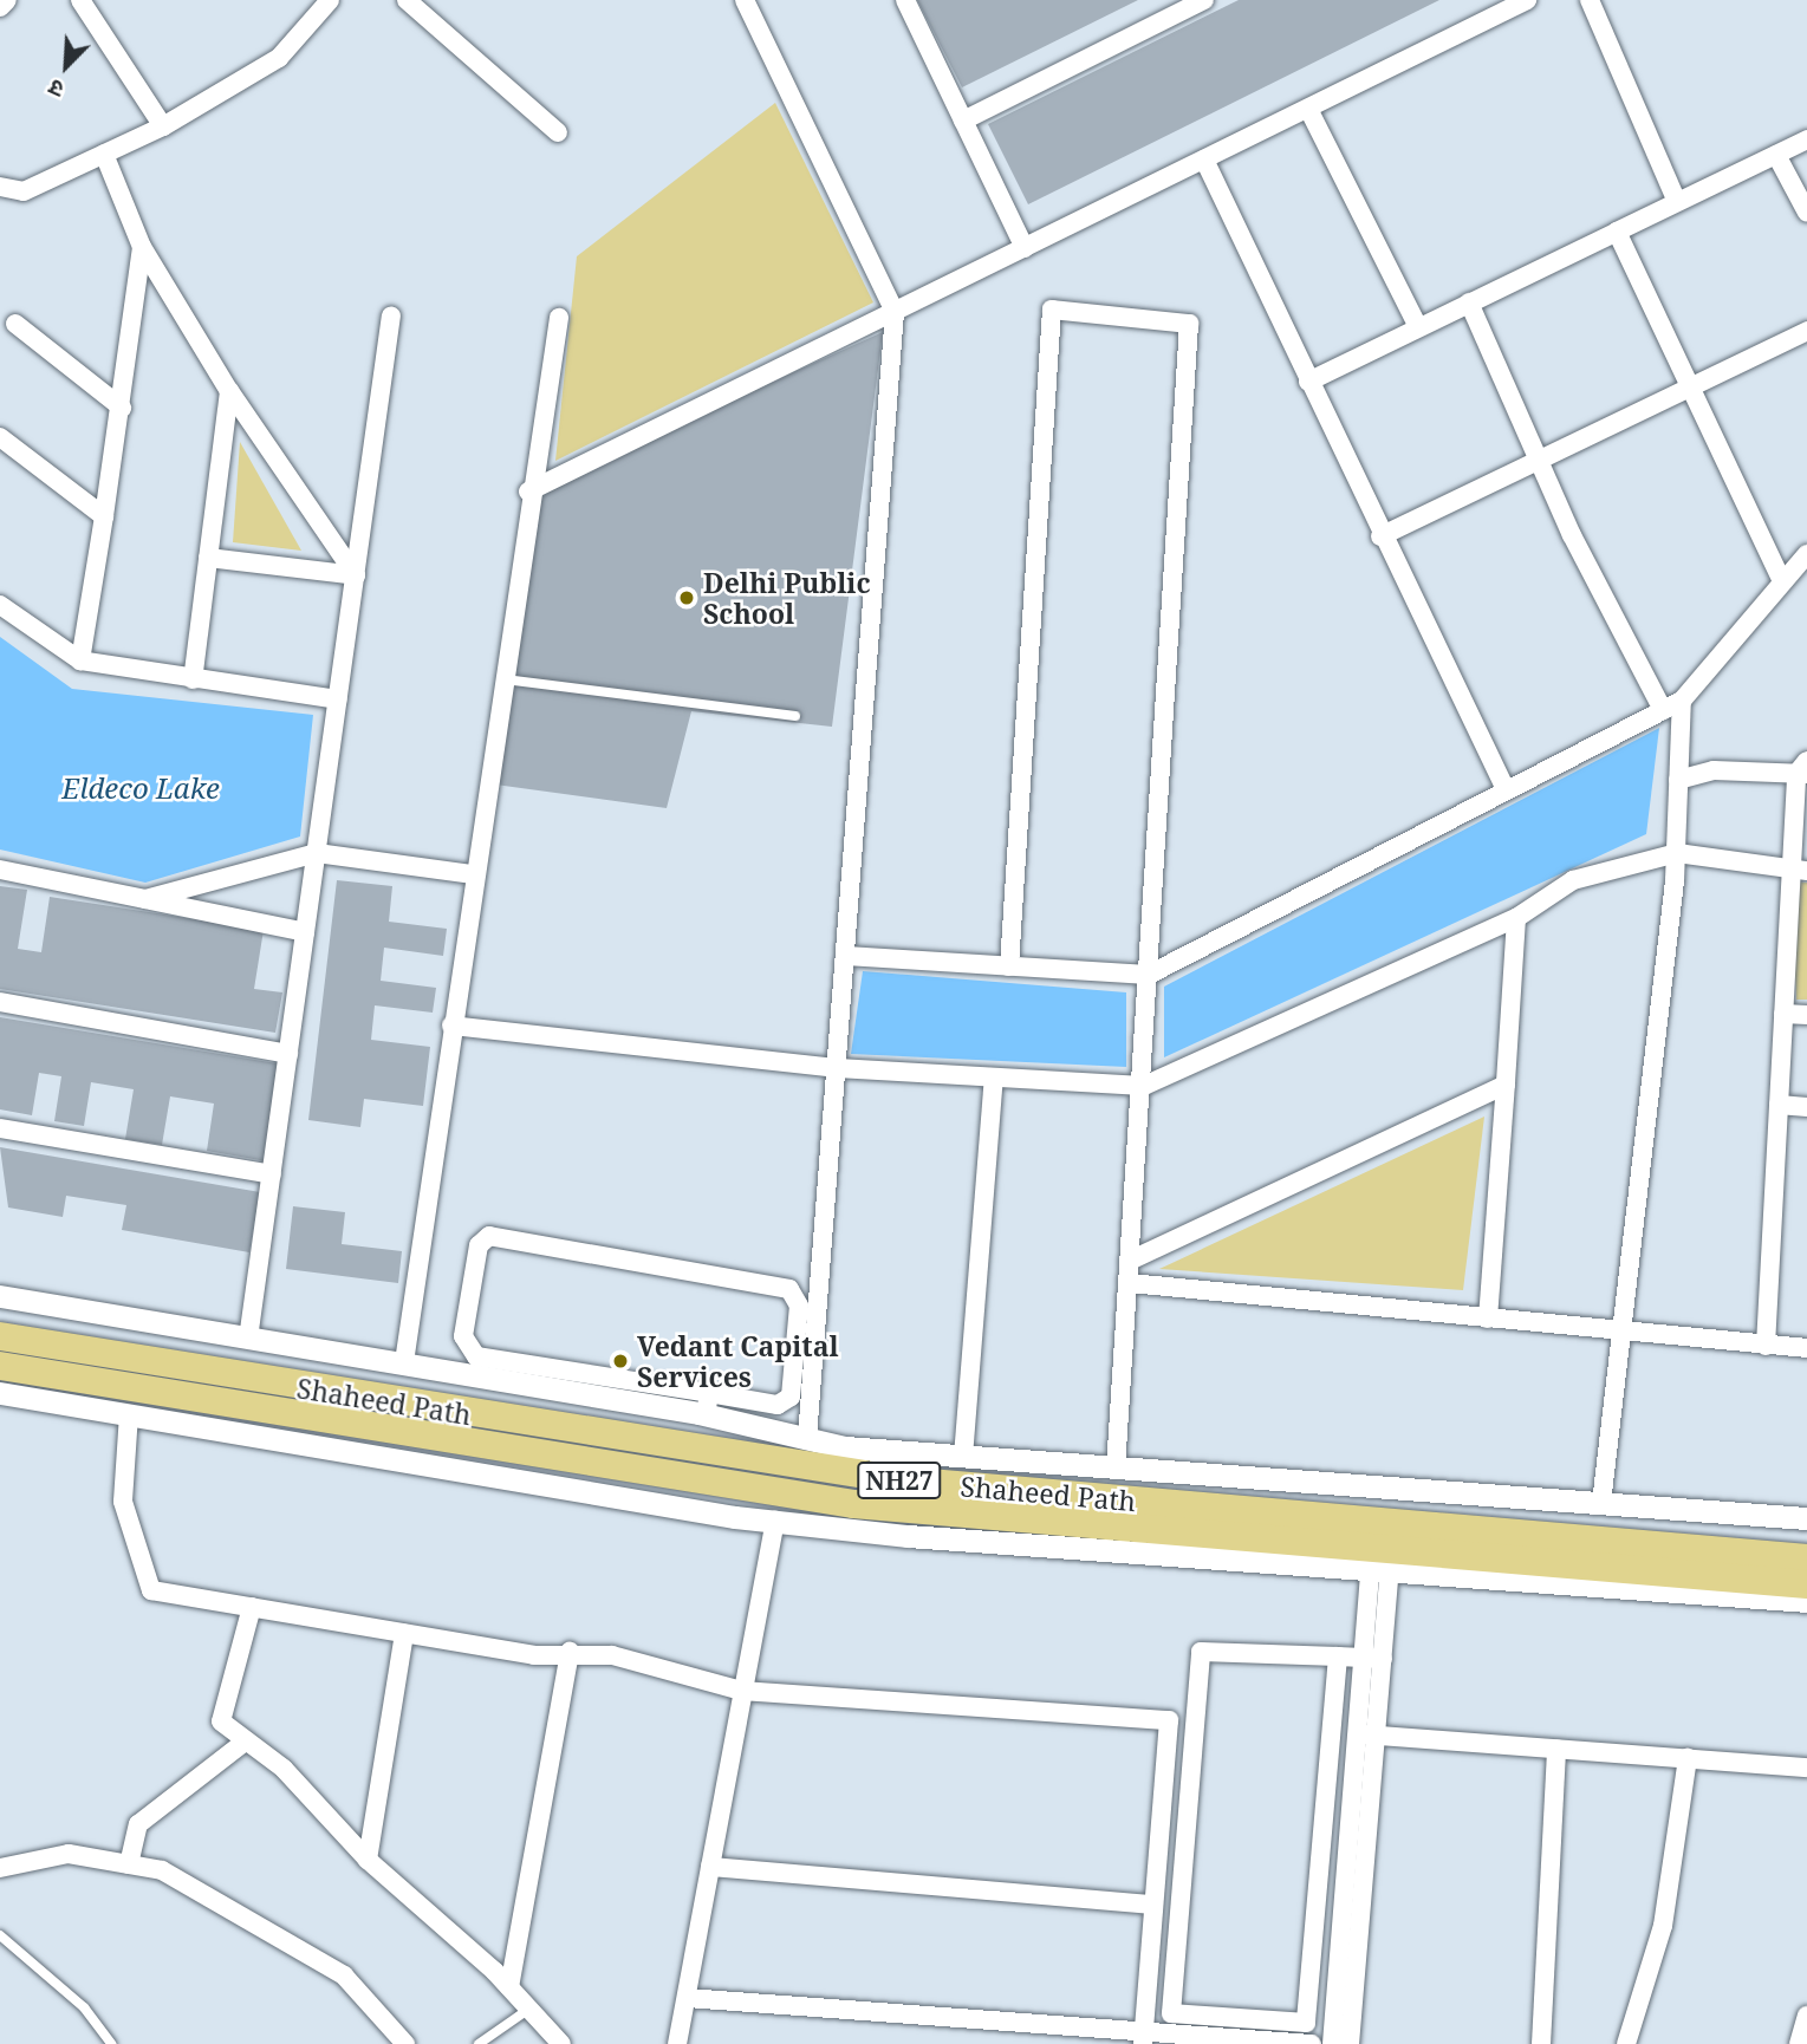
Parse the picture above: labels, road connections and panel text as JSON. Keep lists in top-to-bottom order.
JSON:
{
  "streets": {
    "highway": ["Shaheed Path", "NH27"]
  },
  "water": ["Eldeco Lake"],
  "places": ["Delhi Public School", "Vedant Capital Services"],
  "north": "bottom left"
}
